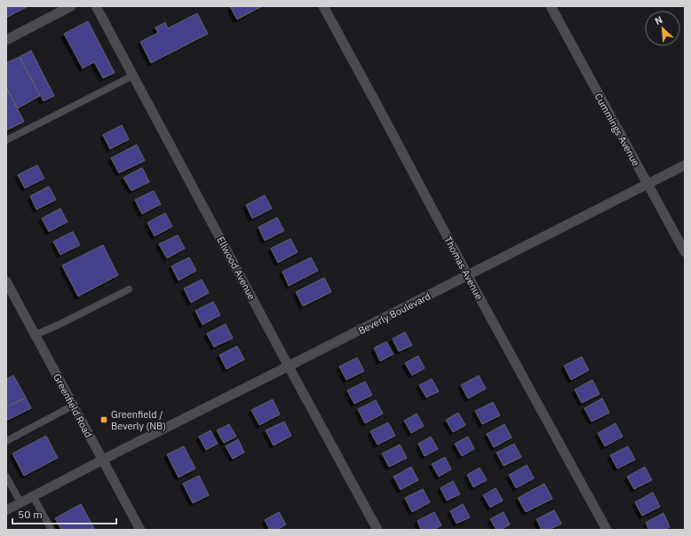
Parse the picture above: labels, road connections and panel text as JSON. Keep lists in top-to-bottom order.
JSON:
{
  "streets": {
    "street": [
      "Cummings Avenue",
      "Ellwood Avenue",
      "Thomas Avenue",
      "Beverly Boulevard",
      "Greenfield Road"
    ]
  },
  "crossings": [
    ["Cummings Avenue", "Beverly Boulevard"],
    ["Ellwood Avenue", "Beverly Boulevard"],
    ["Thomas Avenue", "Beverly Boulevard"],
    ["Beverly Boulevard", "Greenfield Road"]
  ],
  "places": {
    "transit": ["Greenfield / Beverly (NB)"]
  },
  "scale_bar": "50 m",
  "north": "top left"
}
